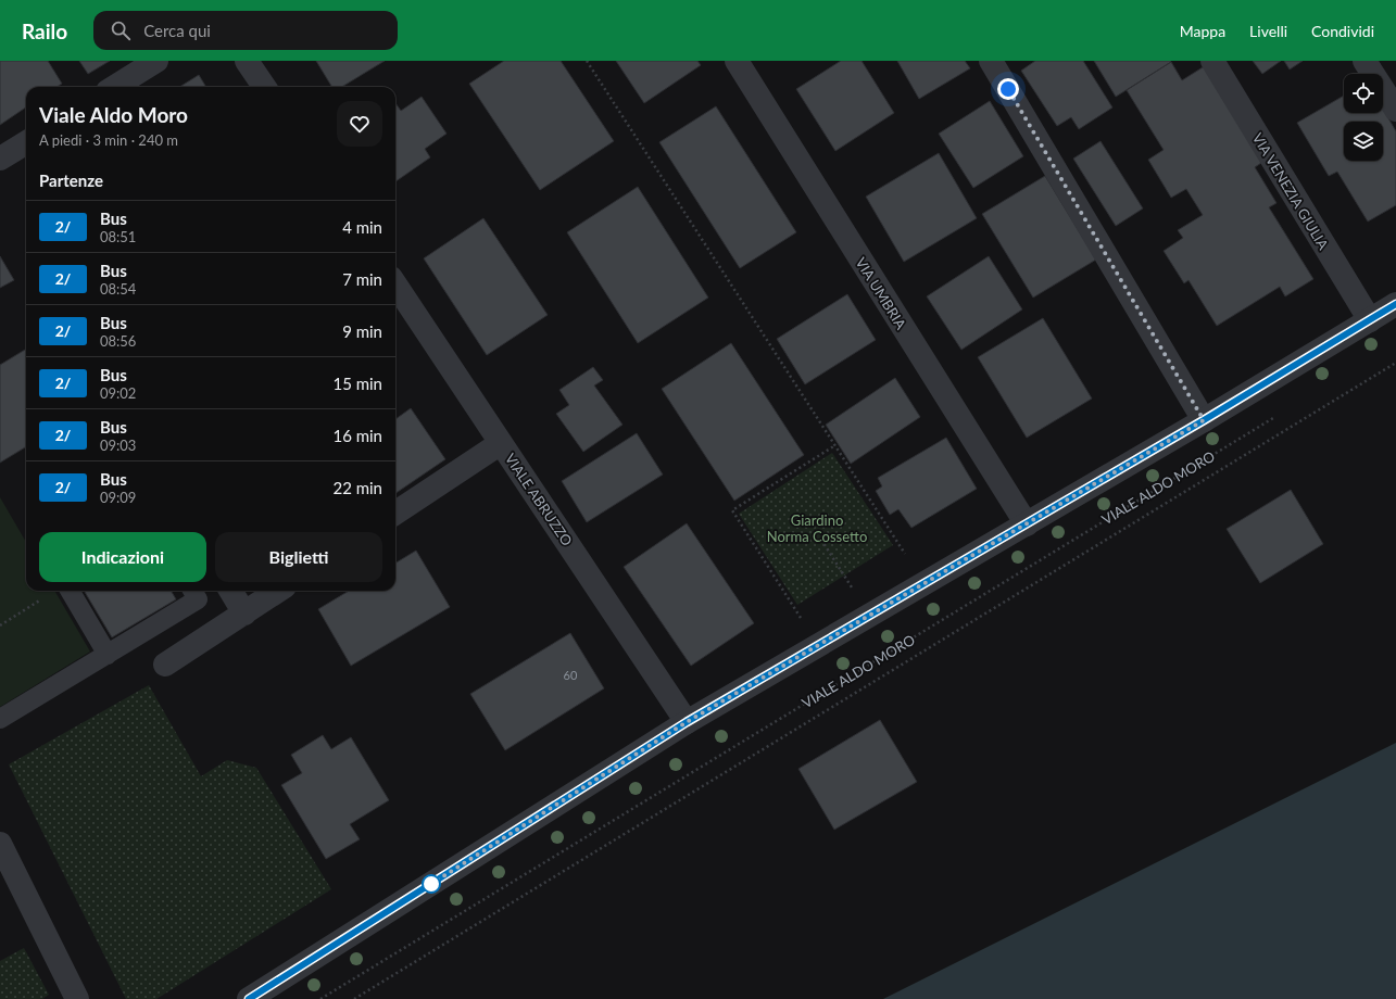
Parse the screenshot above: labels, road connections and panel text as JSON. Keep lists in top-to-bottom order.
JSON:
{
  "streets": {
    "street": ["VIA VENEZIA GIULIA", "VIA UMBRIA", "VIALE ABRUZZO"],
    "path": ["VIALE ALDO MORO"]
  },
  "parks": ["Giardino Norma Cossetto"],
  "lines": ["bus line 2/"],
  "house_numbers": ["60"],
  "page": {
    "header": "Railo",
    "search": "Cerca qui",
    "nav": ["Mappa", "Livelli", "Condividi"],
    "heading": [
      ["Viale Aldo Moro", "A piedi · 3 min · 240 m"],
      "Partenze"
    ],
    "list": [
      {
        "mark": "2/",
        "name": "Bus",
        "note": "08:51",
        "value": "4 min"
      },
      {
        "mark": "2/",
        "name": "Bus",
        "note": "08:54",
        "value": "7 min"
      },
      {
        "mark": "2/",
        "name": "Bus",
        "note": "08:56",
        "value": "9 min"
      },
      {
        "mark": "2/",
        "name": "Bus",
        "note": "09:02",
        "value": "15 min"
      },
      {
        "mark": "2/",
        "name": "Bus",
        "note": "09:03",
        "value": "16 min"
      },
      {
        "mark": "2/",
        "name": "Bus",
        "note": "09:09",
        "value": "22 min"
      }
    ],
    "buttons": ["Indicazioni", "Biglietti"]
  }
}
